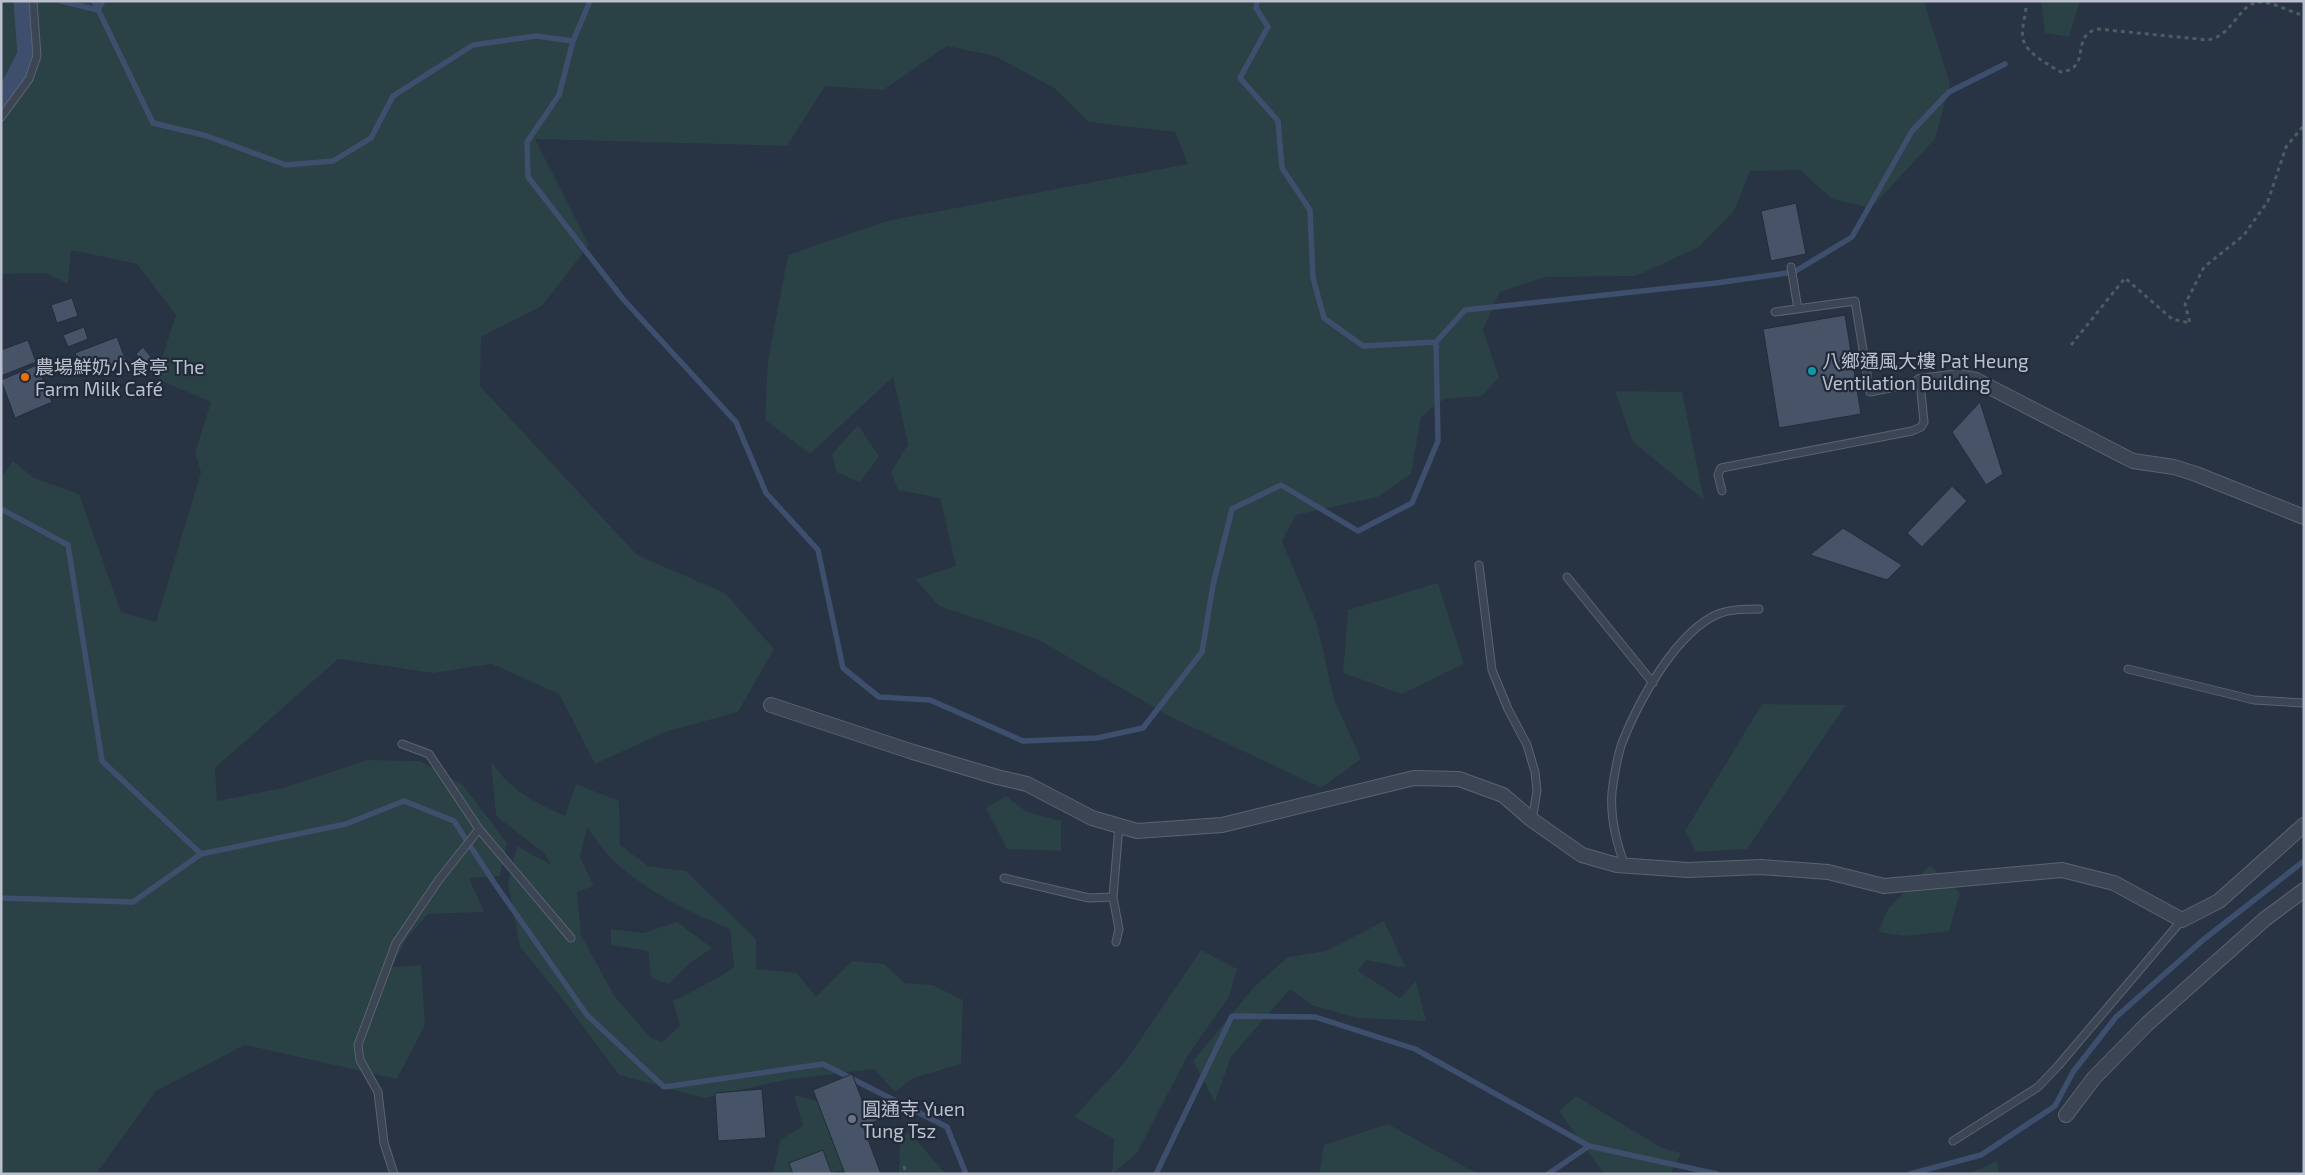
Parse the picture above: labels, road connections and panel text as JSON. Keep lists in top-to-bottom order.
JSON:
{
  "places": ["八鄉通風大樓 Pat Heung Ventilation Building", "農場鮮奶小食亭 The Farm Milk Café", "圓通寺 Yuen Tung Tsz"]
}
